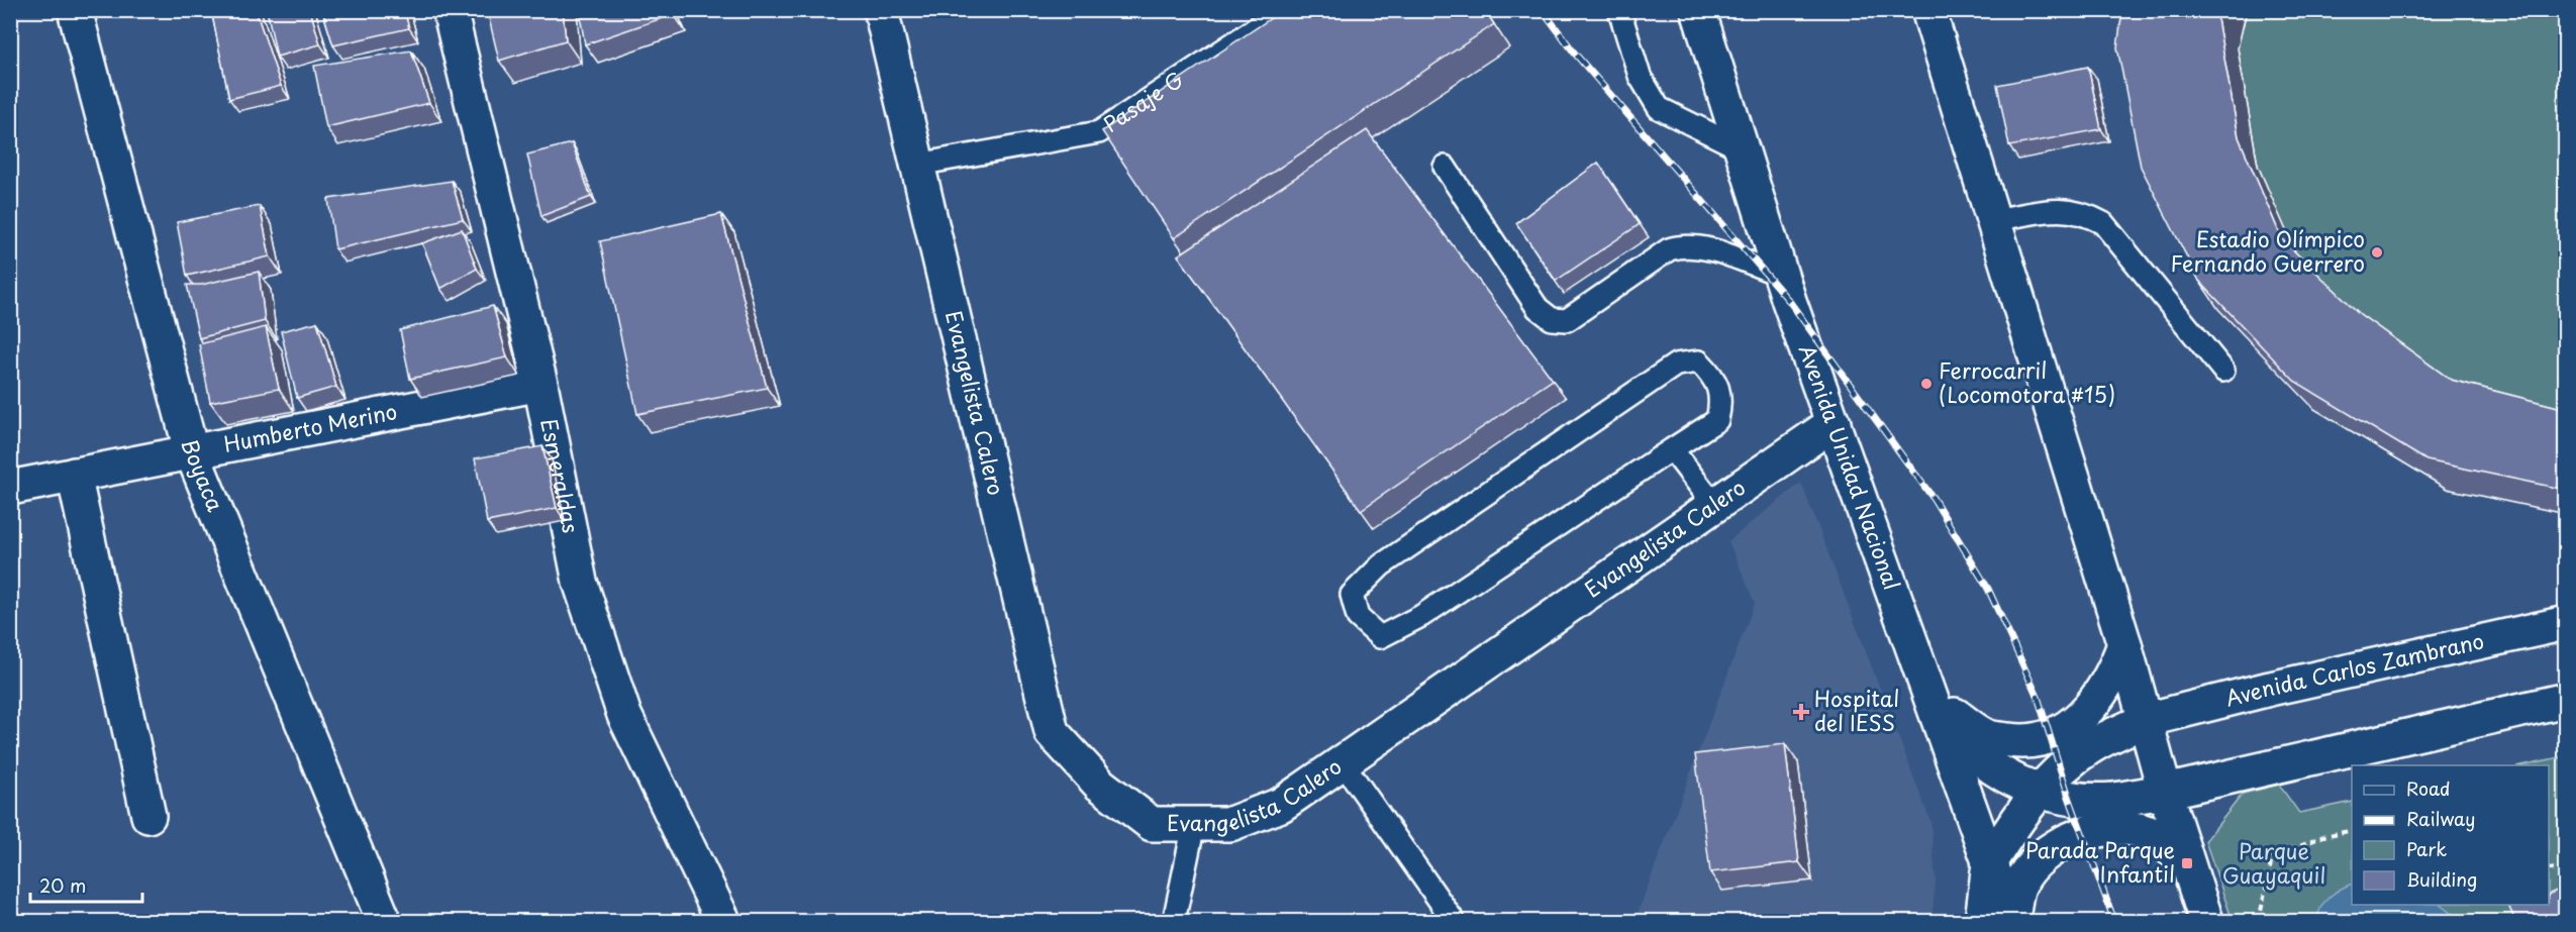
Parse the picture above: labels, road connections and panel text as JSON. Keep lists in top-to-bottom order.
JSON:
{
  "streets": {
    "street": [
      "Evangelista Calero",
      "Humberto Merino",
      "Avenida Unidad Nacional",
      "Boyaca",
      "Esmeraldas",
      "Avenida Carlos Zambrano"
    ],
    "lane": ["Pasaje G"]
  },
  "crossings": [
    ["Pasaje G", "Evangelista Calero"],
    ["Evangelista Calero", "Avenida Unidad Nacional"],
    ["Humberto Merino", "Boyaca"],
    ["Humberto Merino", "Esmeraldas"],
    ["Avenida Unidad Nacional", "Avenida Carlos Zambrano"]
  ],
  "parks": ["Parque Guayaquil"],
  "places": {
    "other": ["Estadio Olímpico Fernando Guerrero", "Ferrocarril (Locomotora #15)"],
    "health": ["Hospital del IESS"],
    "transit": ["Parada Parque Infantil"]
  },
  "legend": [
    "Road",
    "Railway",
    "Park",
    "Building"
  ],
  "scale_bar": "20 m"
}
